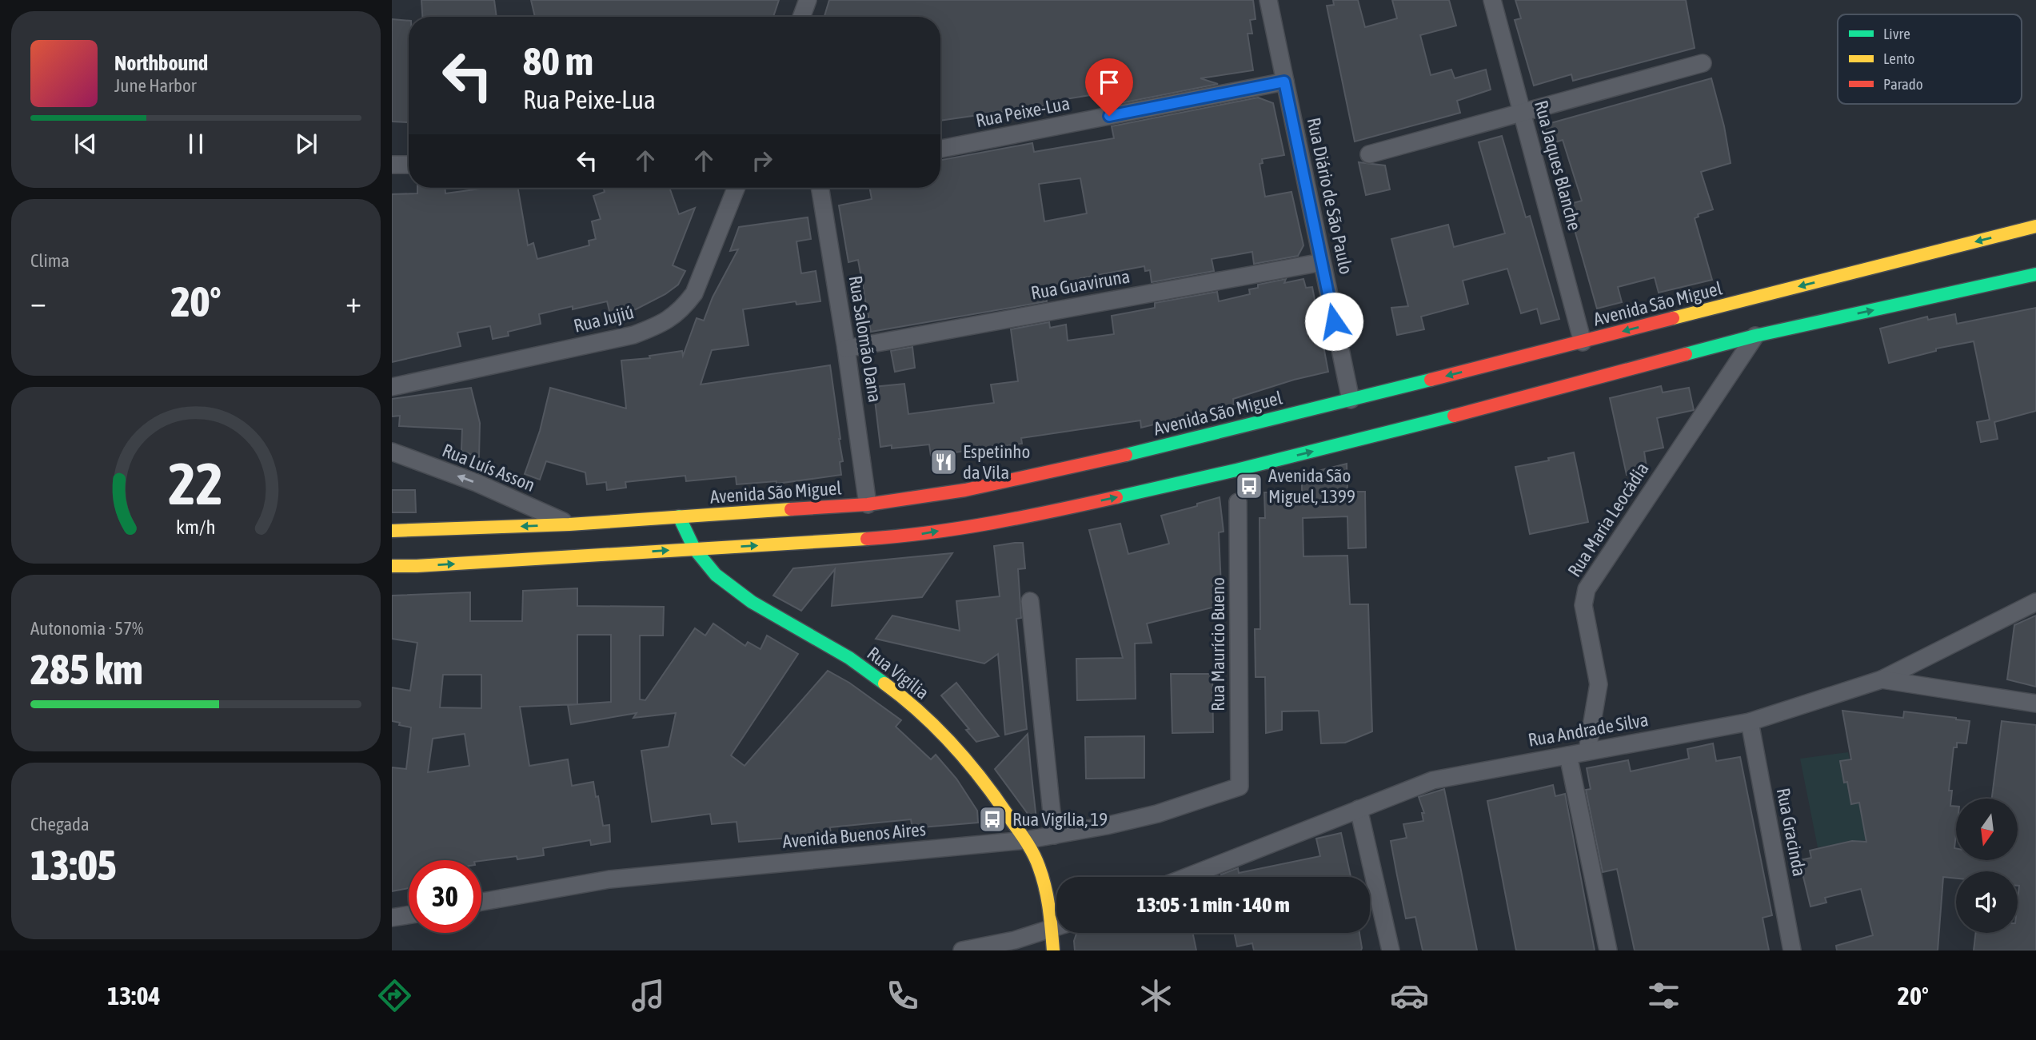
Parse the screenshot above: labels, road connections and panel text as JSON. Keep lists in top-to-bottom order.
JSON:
{
  "streets": {
    "main road": ["Avenida São Miguel", "Rua Vigilia"],
    "street": [
      "Rua Peixe-Lua",
      "Rua Jaques Blanche",
      "Rua Diário de São Paulo",
      "Rua Guaviruna",
      "Rua Jujiú",
      "Rua Salomão Dana",
      "Rua Luís Asson",
      "Rua Maria Leocádia",
      "Rua Maurício Bueno",
      "Rua Andrade Silva",
      "Rua Gracinda",
      "Avenida Buenos Aires"
    ]
  },
  "crossings": [
    ["Rua Peixe-Lua", "Rua Diário de São Paulo"],
    ["Rua Jaques Blanche", "Avenida São Miguel"],
    ["Rua Diário de São Paulo", "Rua Guaviruna"],
    ["Rua Diário de São Paulo", "Avenida São Miguel"],
    ["Rua Guaviruna", "Rua Salomão Dana"],
    ["Avenida São Miguel", "Rua Salomão Dana"],
    ["Avenida São Miguel", "Rua Luís Asson"],
    ["Avenida São Miguel", "Rua Vigilia"],
    ["Rua Maria Leocádia", "Rua Andrade Silva"],
    ["Rua Maurício Bueno", "Avenida Buenos Aires"],
    ["Rua Vigilia", "Avenida Buenos Aires"],
    ["Rua Andrade Silva", "Rua Gracinda"]
  ],
  "one_way": ["Rua Luís Asson"],
  "places": {
    "restaurant": ["Espetinho da Vila"],
    "bus stop": ["Avenida São Miguel, 1399", "Rua Vigília, 19"]
  },
  "legend": ["Livre", "Lento", "Parado"],
  "north": "bottom",
  "page": {
    "turn": ["80 m", "Rua Peixe-Lua"],
    "song": ["Northbound", "June Harbor"],
    "tile": [
      "Clima",
      ["Autonomia · 57%", "285 km"],
      ["Chegada", "13:05"]
    ],
    "heat": ["−", "20°", "+"],
    "limit": "30",
    "trip": "13:05 · 1 min · 140 m",
    "tabs": ["13:04", "20°"],
    "gauge": ["22", "km/h"]
  }
}
